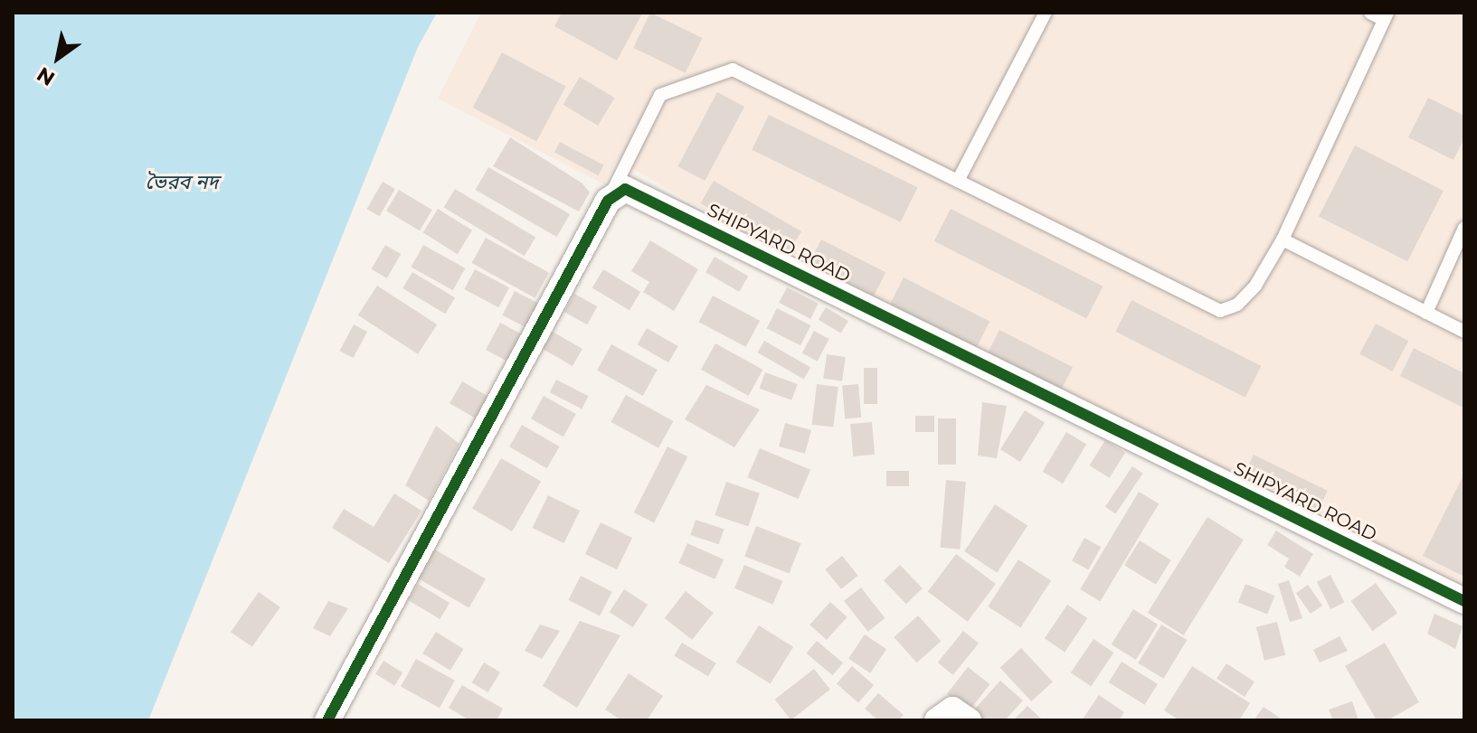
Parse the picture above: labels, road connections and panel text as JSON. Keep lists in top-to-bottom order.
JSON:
{
  "streets": {
    "street": ["SHIPYARD ROAD"]
  },
  "water": ["ভৈরব নদ"],
  "north": "bottom left"
}
